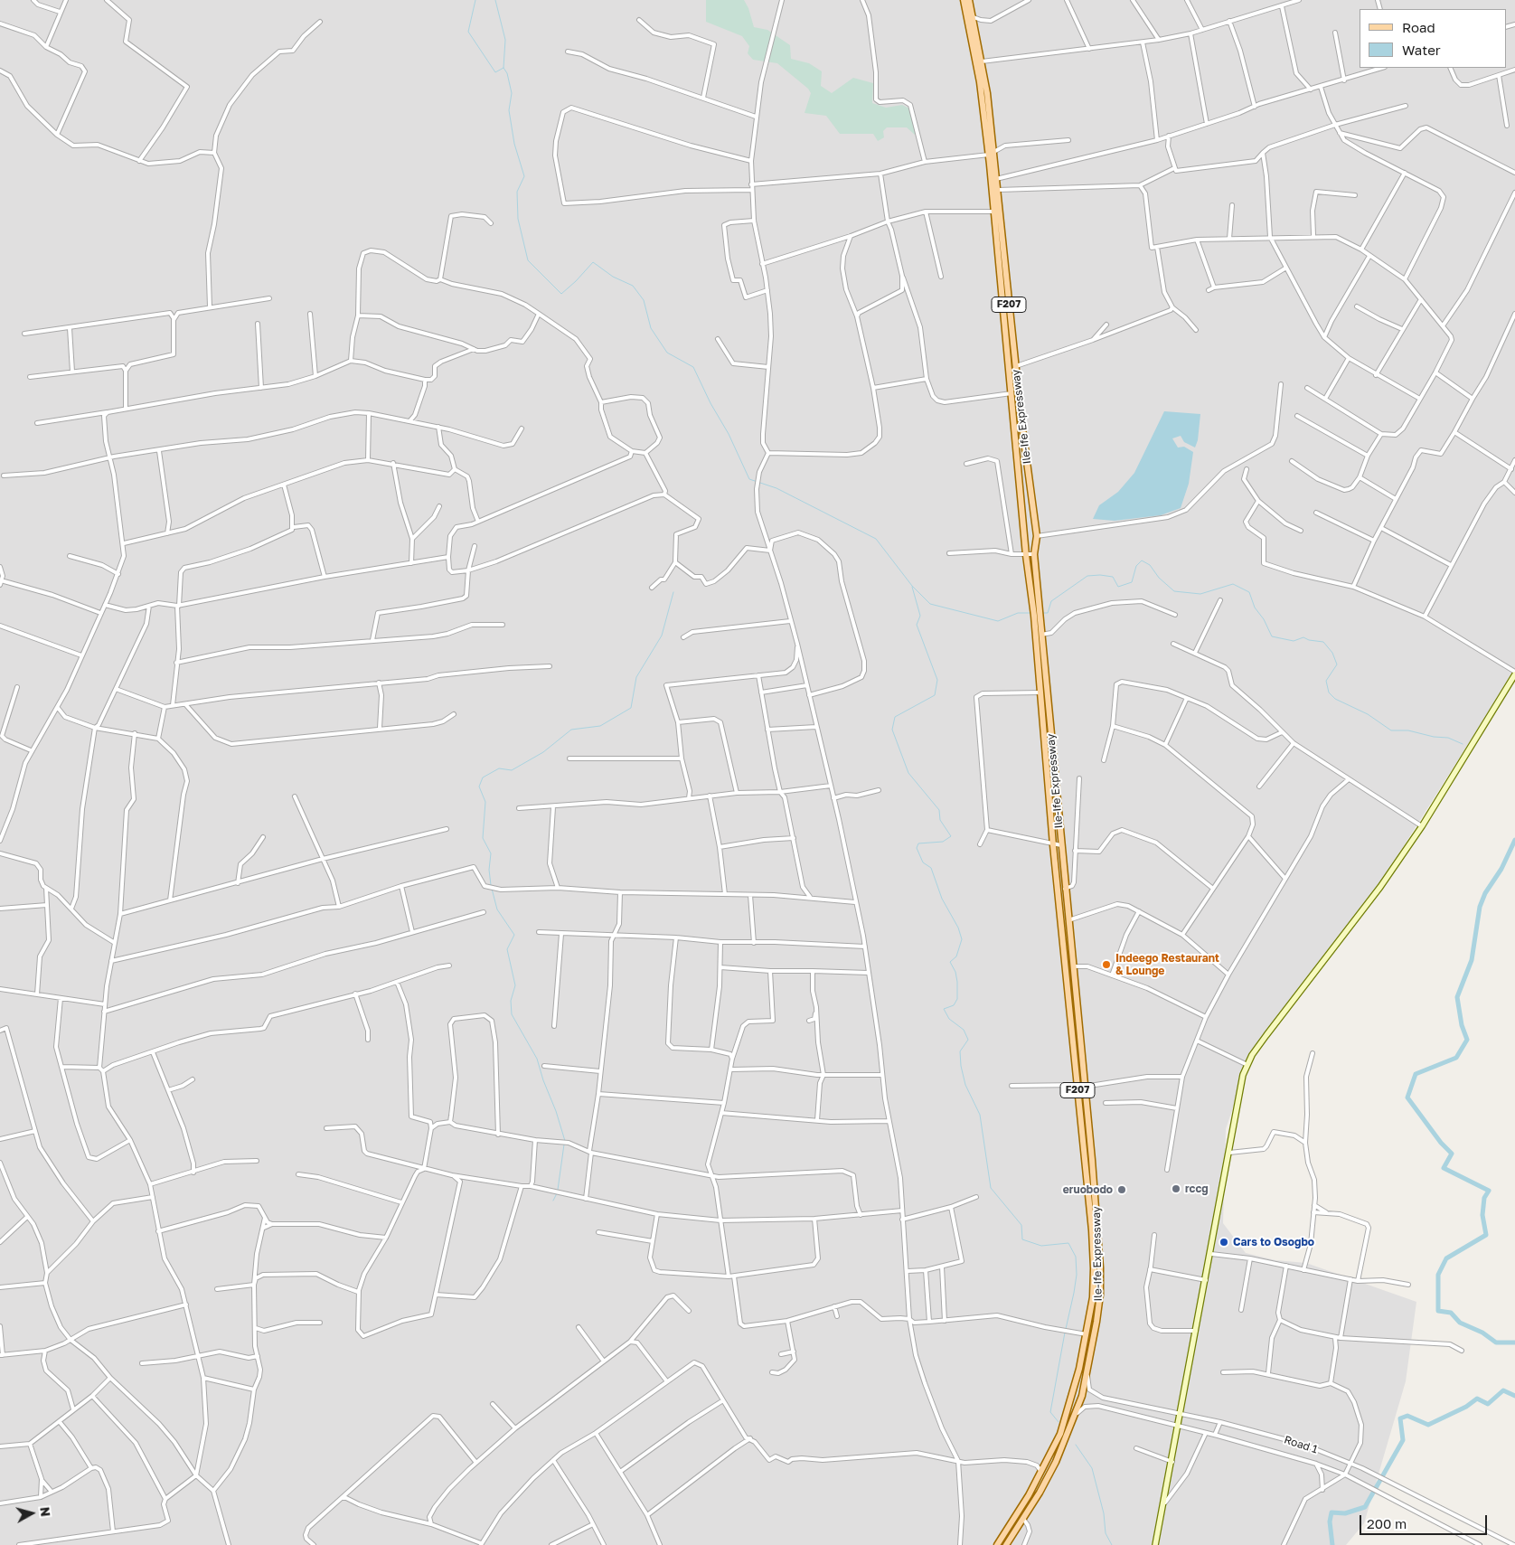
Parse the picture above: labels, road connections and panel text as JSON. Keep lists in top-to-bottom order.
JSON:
{
  "streets": {
    "main road": ["F207", "Ile-Ife Expressway"],
    "street": ["Road 1"]
  },
  "crossings": [
    ["Ile-Ife Expressway", "Road 1"]
  ],
  "places": [
    "Indeego Restaurant & Lounge",
    "rccg",
    "eruobodo",
    "Cars to Osogbo"
  ],
  "legend": ["Road", "Water"],
  "scale_bar": "200 m",
  "north": "right"
}
